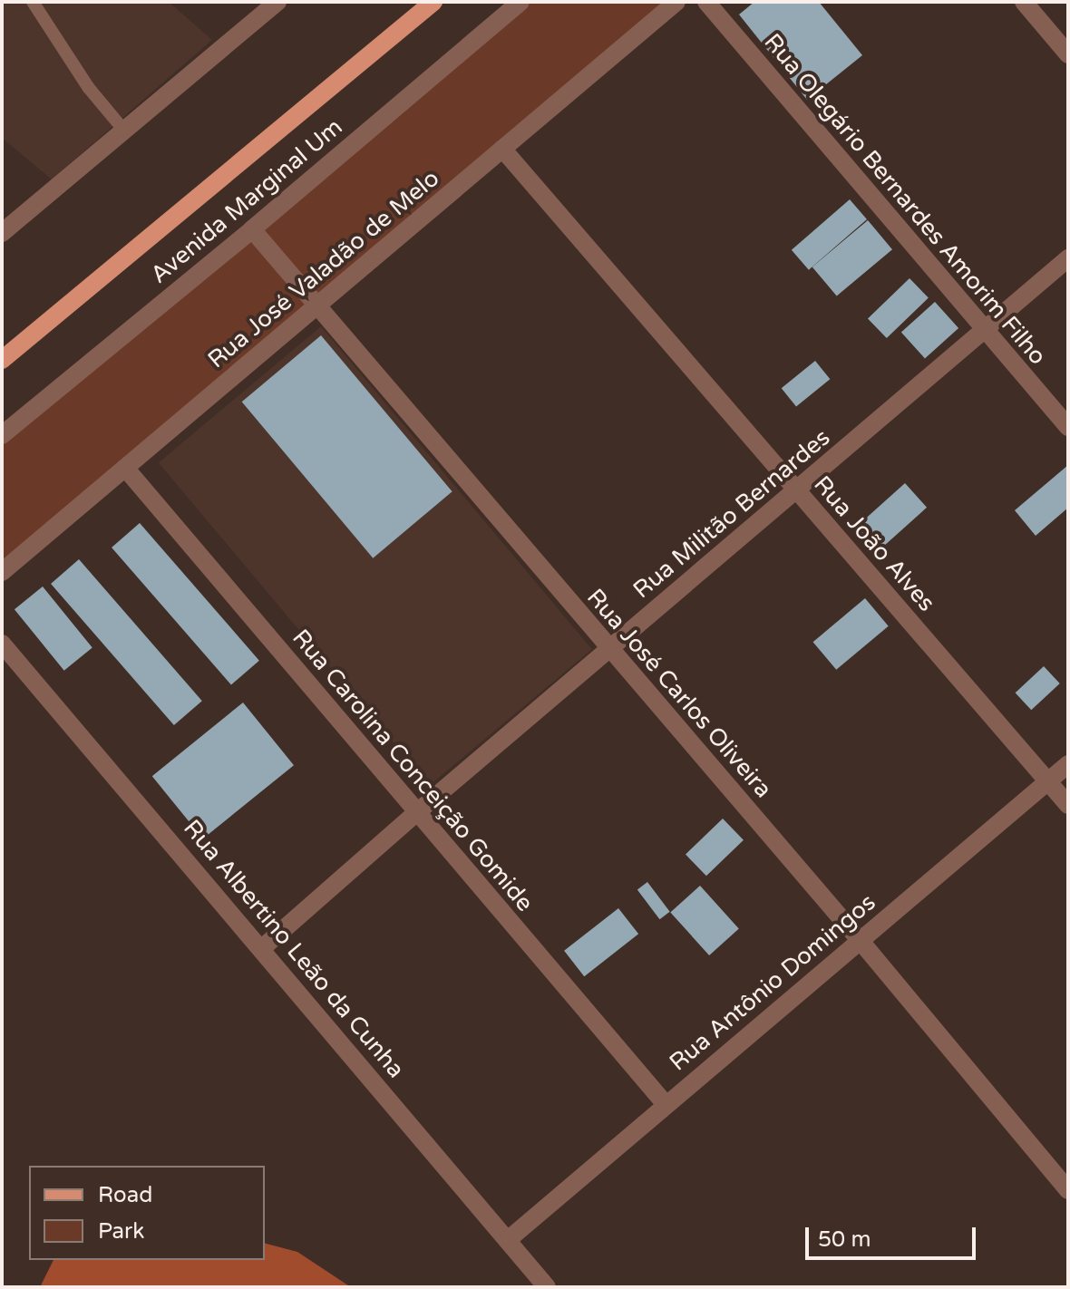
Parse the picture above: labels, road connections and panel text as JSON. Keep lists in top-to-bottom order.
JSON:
{
  "streets": {
    "street": [
      "Rua Olegário Bernardes Amorim Filho",
      "Avenida Marginal Um",
      "Rua José Valadão de Melo",
      "Rua Militão Bernardes",
      "Rua João Alves",
      "Rua José Carlos Oliveira",
      "Rua Carolina Conceição Gomide",
      "Rua Albertino Leão da Cunha",
      "Rua Antônio Domingos"
    ]
  },
  "crossings": [
    ["Rua Olegário Bernardes Amorim Filho", "Rua Militão Bernardes"],
    ["Avenida Marginal Um", "Rua José Carlos Oliveira"],
    ["Rua José Valadão de Melo", "Rua João Alves"],
    ["Rua José Valadão de Melo", "Rua José Carlos Oliveira"],
    ["Rua José Valadão de Melo", "Rua Carolina Conceição Gomide"],
    ["Rua Militão Bernardes", "Rua João Alves"],
    ["Rua Militão Bernardes", "Rua José Carlos Oliveira"],
    ["Rua Militão Bernardes", "Rua Carolina Conceição Gomide"],
    ["Rua Militão Bernardes", "Rua Albertino Leão da Cunha"],
    ["Rua João Alves", "Rua Antônio Domingos"],
    ["Rua José Carlos Oliveira", "Rua Antônio Domingos"],
    ["Rua Carolina Conceição Gomide", "Rua Antônio Domingos"],
    ["Rua Albertino Leão da Cunha", "Rua Antônio Domingos"]
  ],
  "legend": ["Road", "Park"],
  "scale_bar": "50 m"
}
